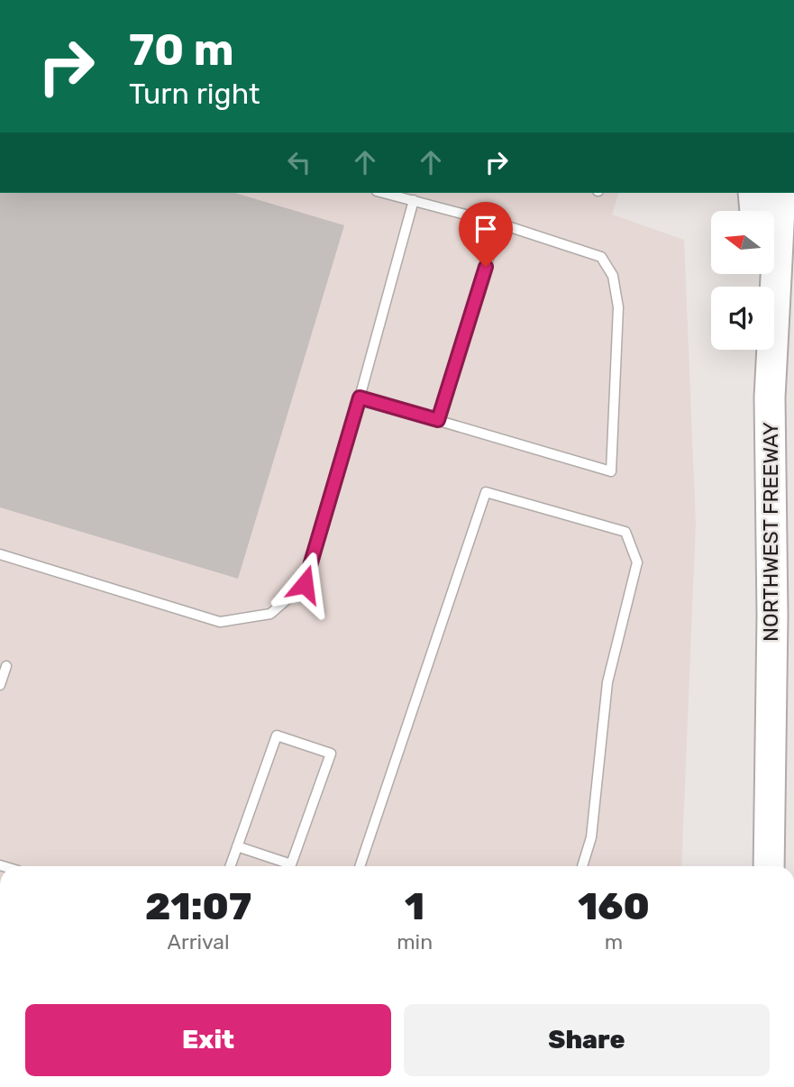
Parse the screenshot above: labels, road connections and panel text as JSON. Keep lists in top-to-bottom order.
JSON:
{
  "streets": {
    "highway": ["NORTHWEST FREEWAY"]
  },
  "north": "left",
  "page": {
    "turn": ["70 m", "Turn right"],
    "eta": [
      "21:07",
      "Arrival",
      "1",
      "min",
      "160",
      "m"
    ],
    "buttons": ["Exit", "Share"]
  }
}
